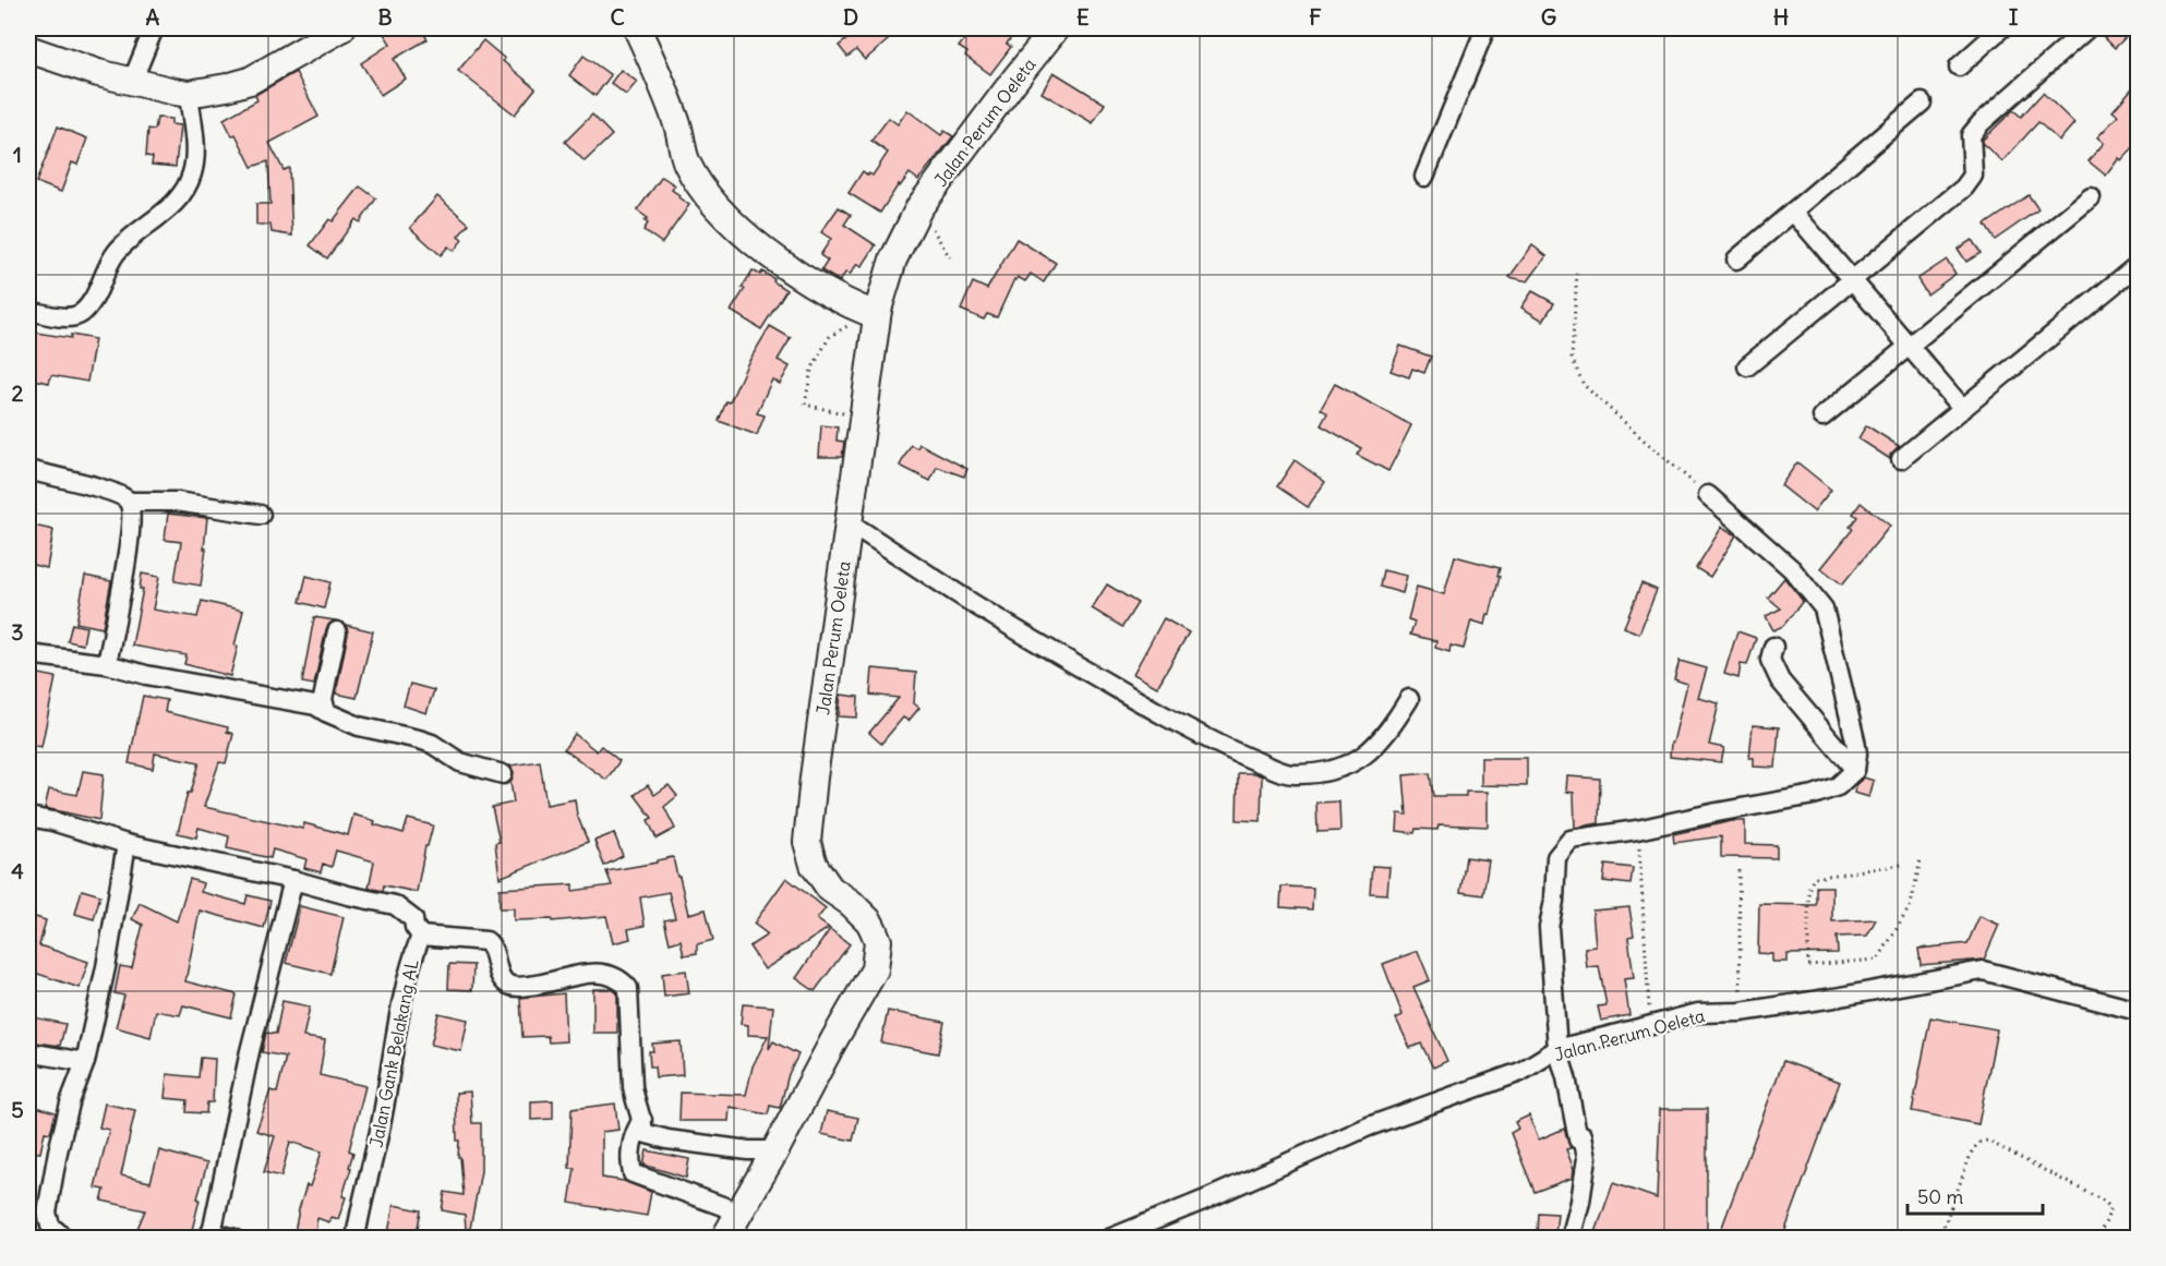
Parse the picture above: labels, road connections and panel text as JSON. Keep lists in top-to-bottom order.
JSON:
{
  "streets": {
    "street": ["Jalan Perum Oeleta", "Jalan Gank Belakang AL"]
  },
  "scale_bar": "50 m",
  "grid": {
    "columns": [
      "A",
      "B",
      "C",
      "D",
      "E",
      "F",
      "G",
      "H",
      "I"
    ],
    "rows": [
      "1",
      "2",
      "3",
      "4",
      "5"
    ]
  }
}
